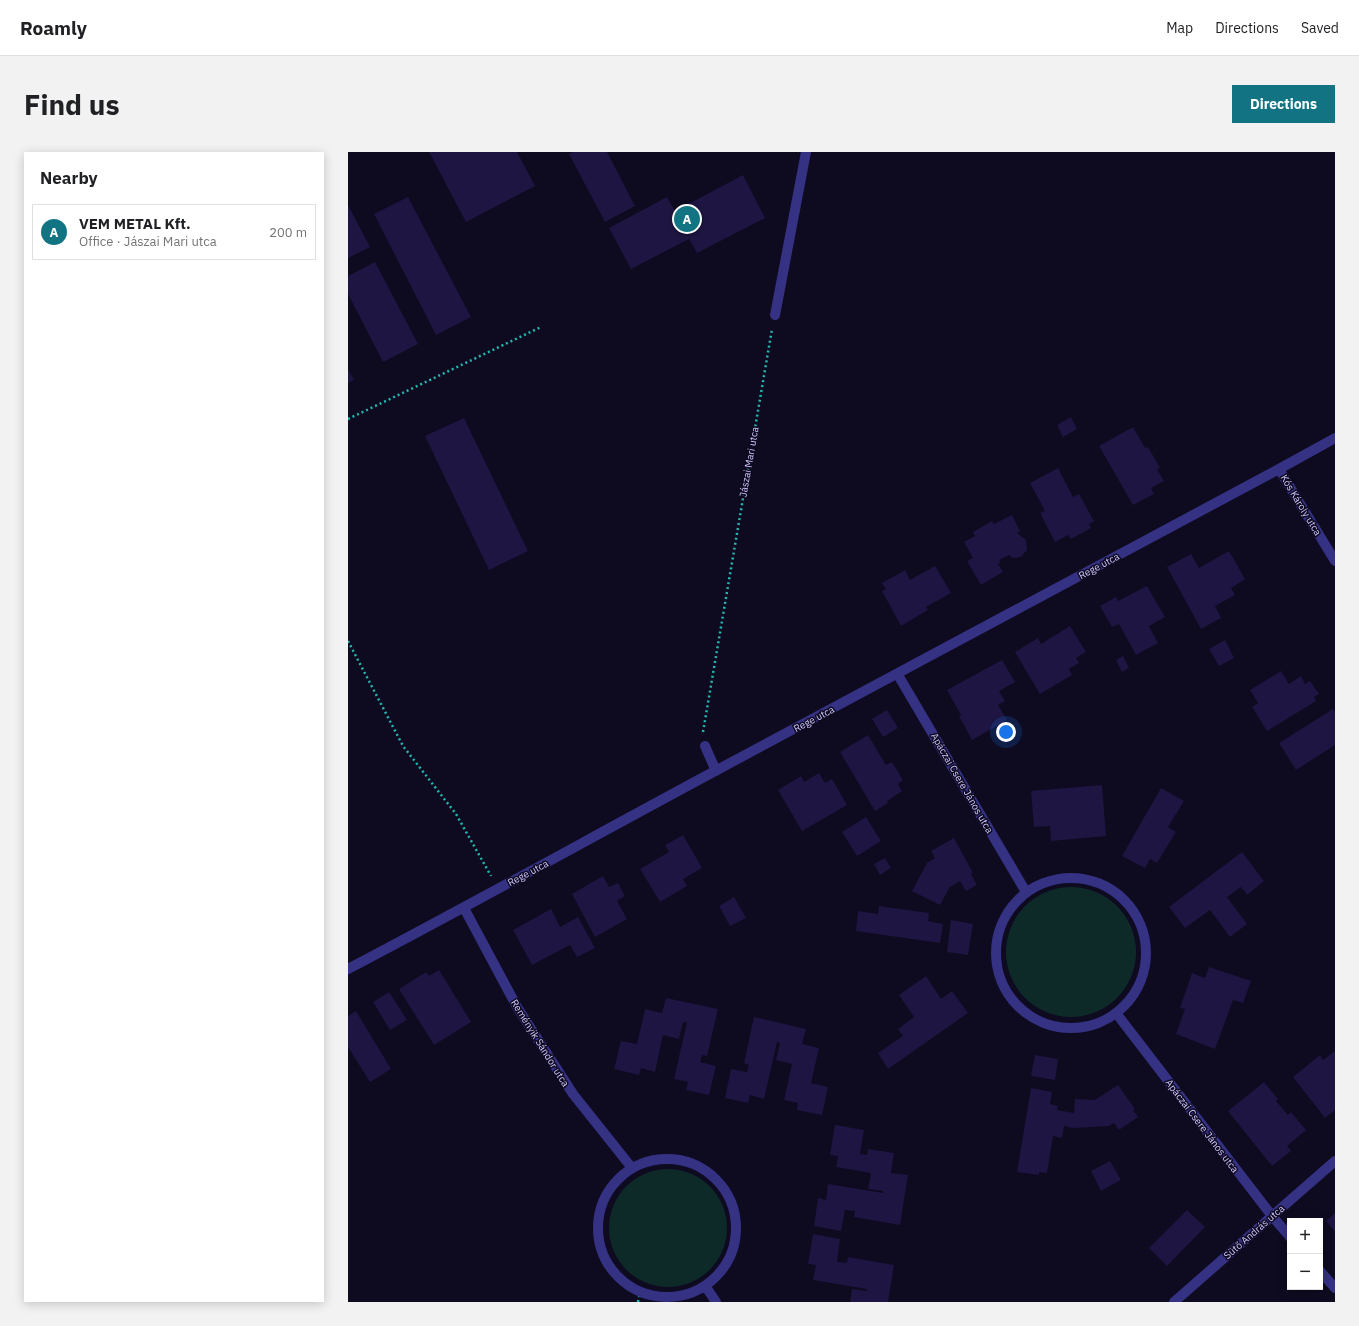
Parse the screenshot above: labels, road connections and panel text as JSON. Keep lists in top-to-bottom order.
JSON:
{
  "streets": {
    "street": [
      "Kós Károly utca",
      "Rege utca",
      "Apáczai Csere János utca",
      "Reményik Sándor utca",
      "Sütő András utca"
    ],
    "path": ["Jászai Mari utca"]
  },
  "crossings": [
    ["Kós Károly utca", "Rege utca"],
    ["Rege utca", "Apáczai Csere János utca"],
    ["Rege utca", "Reményik Sándor utca"],
    ["Apáczai Csere János utca", "Sütő András utca"]
  ],
  "page": {
    "header": "Roamly",
    "nav": ["Map", "Directions", "Saved"],
    "buttons": "Directions",
    "title": "Find us",
    "heading": "Nearby",
    "list": [
      {
        "mark": "A",
        "name": "VEM METAL Kft.",
        "note": "Office · Jászai Mari utca",
        "value": "200 m"
      }
    ],
    "pins": "A",
    "map_buttons": ["+", "−"]
  }
}
